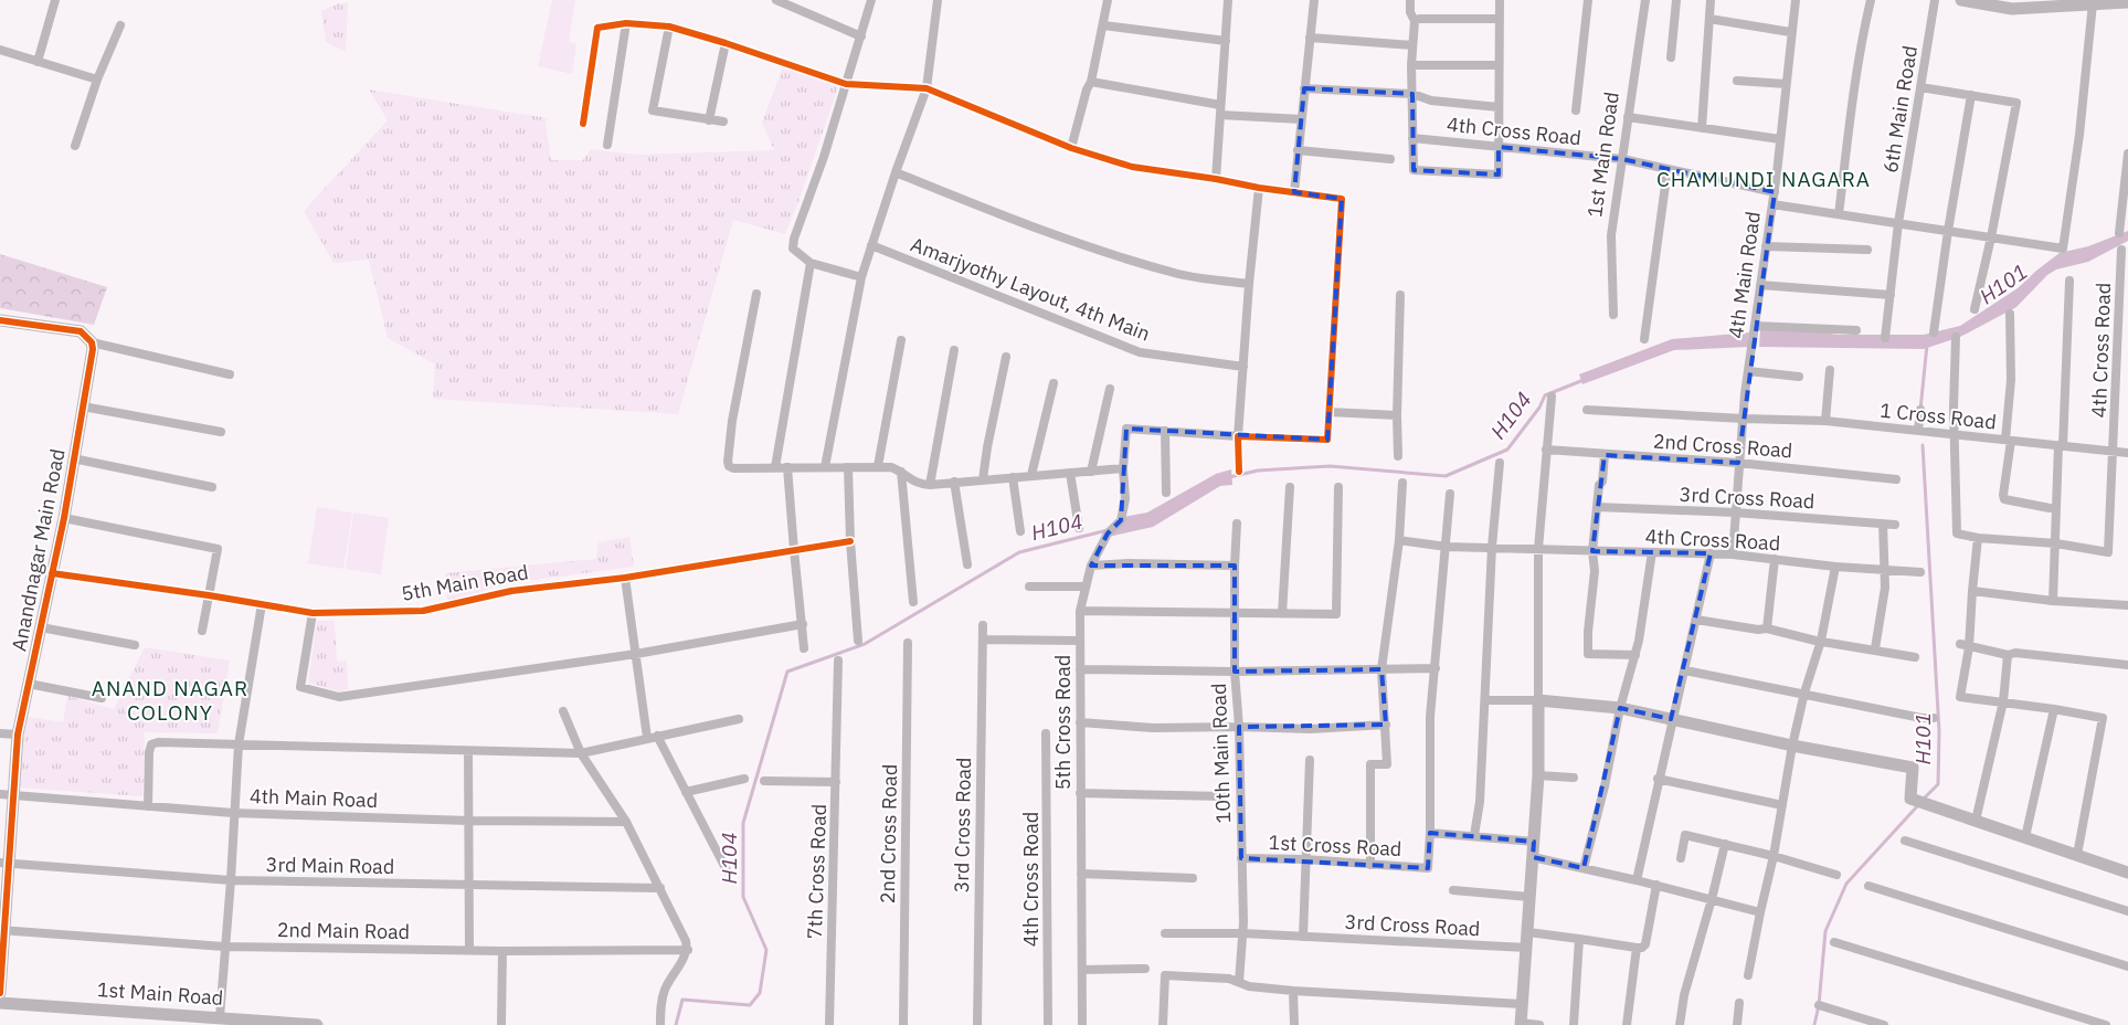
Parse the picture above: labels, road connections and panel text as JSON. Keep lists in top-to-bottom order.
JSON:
{
  "streets": {
    "street": [
      "6th Main Road",
      "4th Cross Road",
      "1st Main Road",
      "4th Main Road",
      "Amarjyothy Layout, 4th Main",
      "1 Cross Road",
      "2nd Cross Road",
      "3rd Cross Road",
      "Anandnagar Main Road",
      "5th Main Road",
      "5th Cross Road",
      "10th Main Road",
      "1st Cross Road",
      "3rd Main Road",
      "7th Cross Road",
      "2nd Main Road"
    ]
  },
  "crossings": [
    ["4th Cross Road", "1st Main Road"],
    ["4th Cross Road", "4th Main Road"],
    ["4th Cross Road", "1 Cross Road"],
    ["4th Main Road", "1 Cross Road"],
    ["4th Main Road", "2nd Cross Road"],
    ["4th Main Road", "3rd Cross Road"],
    ["4th Main Road", "Anandnagar Main Road"],
    ["3rd Cross Road", "10th Main Road"],
    ["Anandnagar Main Road", "5th Main Road"],
    ["Anandnagar Main Road", "3rd Main Road"],
    ["Anandnagar Main Road", "2nd Main Road"],
    ["10th Main Road", "1st Cross Road"]
  ],
  "districts": ["CHAMUNDI NAGARA", "ANAND NAGAR COLONY"],
  "water": ["H101", "H104"]
}
